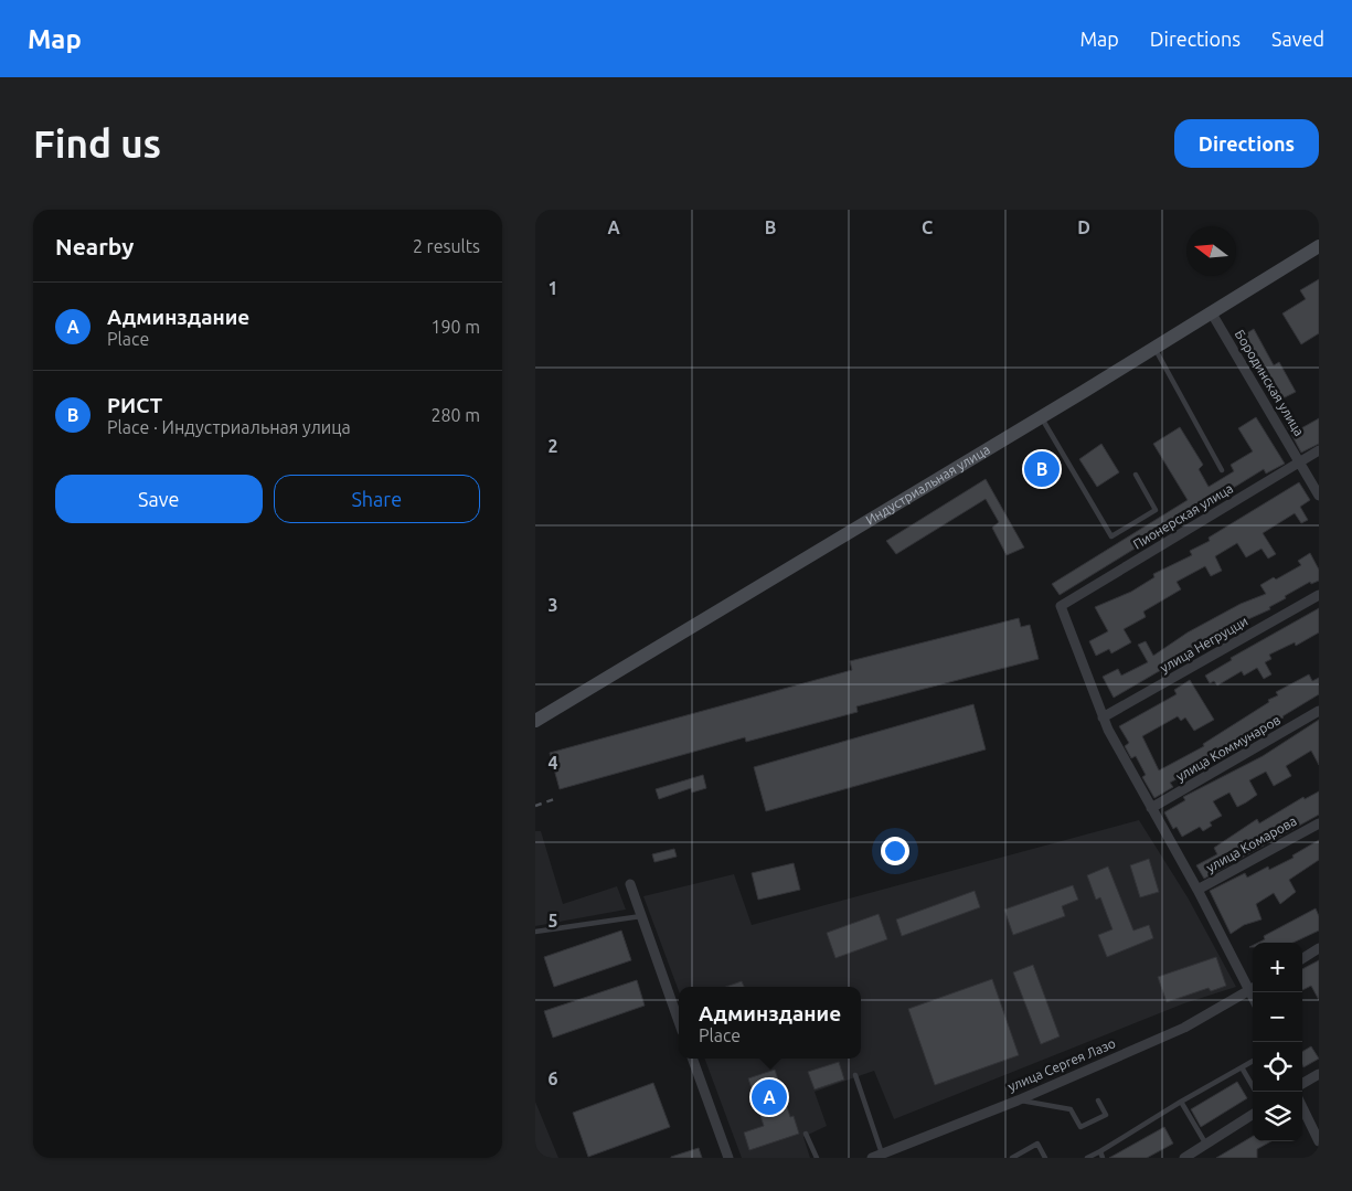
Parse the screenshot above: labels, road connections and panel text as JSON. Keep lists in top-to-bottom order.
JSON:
{
  "streets": {
    "main road": ["Индустриальная улица"],
    "street": [
      "Бородинская улица",
      "Пионерская улица",
      "улица Негруцци",
      "улица Коммунаров",
      "улица Комарова",
      "улица Сергея Лазо"
    ]
  },
  "crossings": [
    ["Бородинская улица", "Индустриальная улица"],
    ["Бородинская улица", "Пионерская улица"],
    ["Пионерская улица", "улица Негруцци"]
  ],
  "north": "left",
  "page": {
    "header": "Map",
    "nav": ["Map", "Directions", "Saved"],
    "buttons": [
      "Directions",
      ["Save", "Share"]
    ],
    "title": "Find us",
    "heading": ["Nearby", "2 results"],
    "list": [
      {
        "mark": "A",
        "name": "Админздание",
        "note": "Place",
        "value": "190 m"
      },
      {
        "mark": "B",
        "name": "РИСТ",
        "note": "Place · Индустриальная улица",
        "value": "280 m"
      }
    ],
    "pins": ["B", "A"],
    "map_buttons": ["+", "−"],
    "popup": ["Админздание", "Place"]
  },
  "grid": {
    "columns": [
      "A",
      "B",
      "C",
      "D"
    ],
    "rows": [
      "1",
      "2",
      "3",
      "4",
      "5",
      "6"
    ]
  }
}
